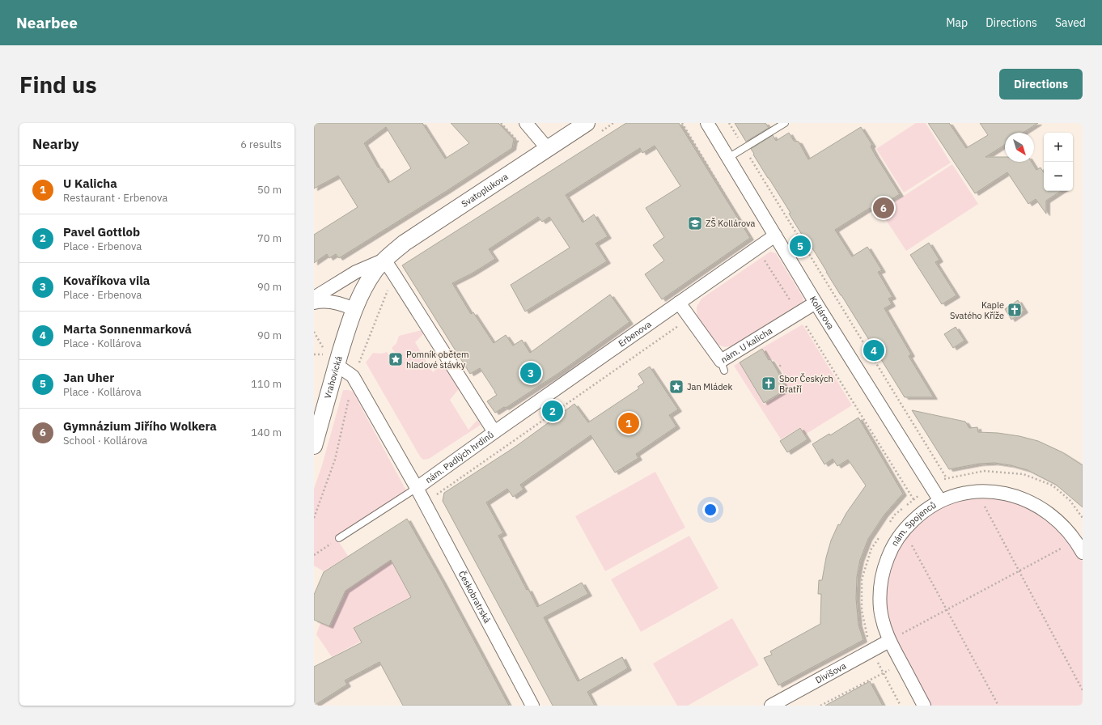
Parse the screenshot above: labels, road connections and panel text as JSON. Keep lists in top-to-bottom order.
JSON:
{
  "streets": {
    "street": [
      "Svatoplukova",
      "Kollárova",
      "Erbenova",
      "nám. U kalicha",
      "Vrahovická",
      "nám. Padlých hrdinů",
      "nám. Spojenců",
      "Českobratrská",
      "Divišova"
    ]
  },
  "crossings": [
    ["Svatoplukova", "Vrahovická"],
    ["Svatoplukova", "nám. Padlých hrdinů"],
    ["Kollárova", "Erbenova"],
    ["Kollárova", "nám. U kalicha"],
    ["Kollárova", "nám. Spojenců"],
    ["Erbenova", "nám. U kalicha"],
    ["Erbenova", "nám. Padlých hrdinů"],
    ["Vrahovická", "nám. Padlých hrdinů"],
    ["nám. Padlých hrdinů", "Českobratrská"],
    ["nám. Spojenců", "Divišova"]
  ],
  "places": {
    "school or university": ["ZŠ Kollárova"],
    "church": ["Kaple Svatého Kříže", "Sbor Českých Bratří"],
    "place": ["Pomník obětem hladové stávky", "Jan Mládek"]
  },
  "north": "bottom right",
  "page": {
    "header": "Nearbee",
    "nav": ["Map", "Directions", "Saved"],
    "buttons": "Directions",
    "title": "Find us",
    "heading": ["Nearby", "6 results"],
    "map_buttons": ["+", "−"],
    "list": [
      {
        "mark": "1",
        "name": "U Kalicha",
        "note": "Restaurant · Erbenova",
        "value": "50 m"
      },
      {
        "mark": "2",
        "name": "Pavel Gottlob",
        "note": "Place · Erbenova",
        "value": "70 m"
      },
      {
        "mark": "3",
        "name": "Kovaříkova vila",
        "note": "Place · Erbenova",
        "value": "90 m"
      },
      {
        "mark": "4",
        "name": "Marta Sonnenmarková",
        "note": "Place · Kollárova",
        "value": "90 m"
      },
      {
        "mark": "5",
        "name": "Jan Uher",
        "note": "Place · Kollárova",
        "value": "110 m"
      },
      {
        "mark": "6",
        "name": "Gymnázium Jiřího Wolkera",
        "note": "School · Kollárova",
        "value": "140 m"
      }
    ],
    "pins": [
      "6",
      "5",
      "4",
      "3",
      "2",
      "1"
    ]
  }
}
